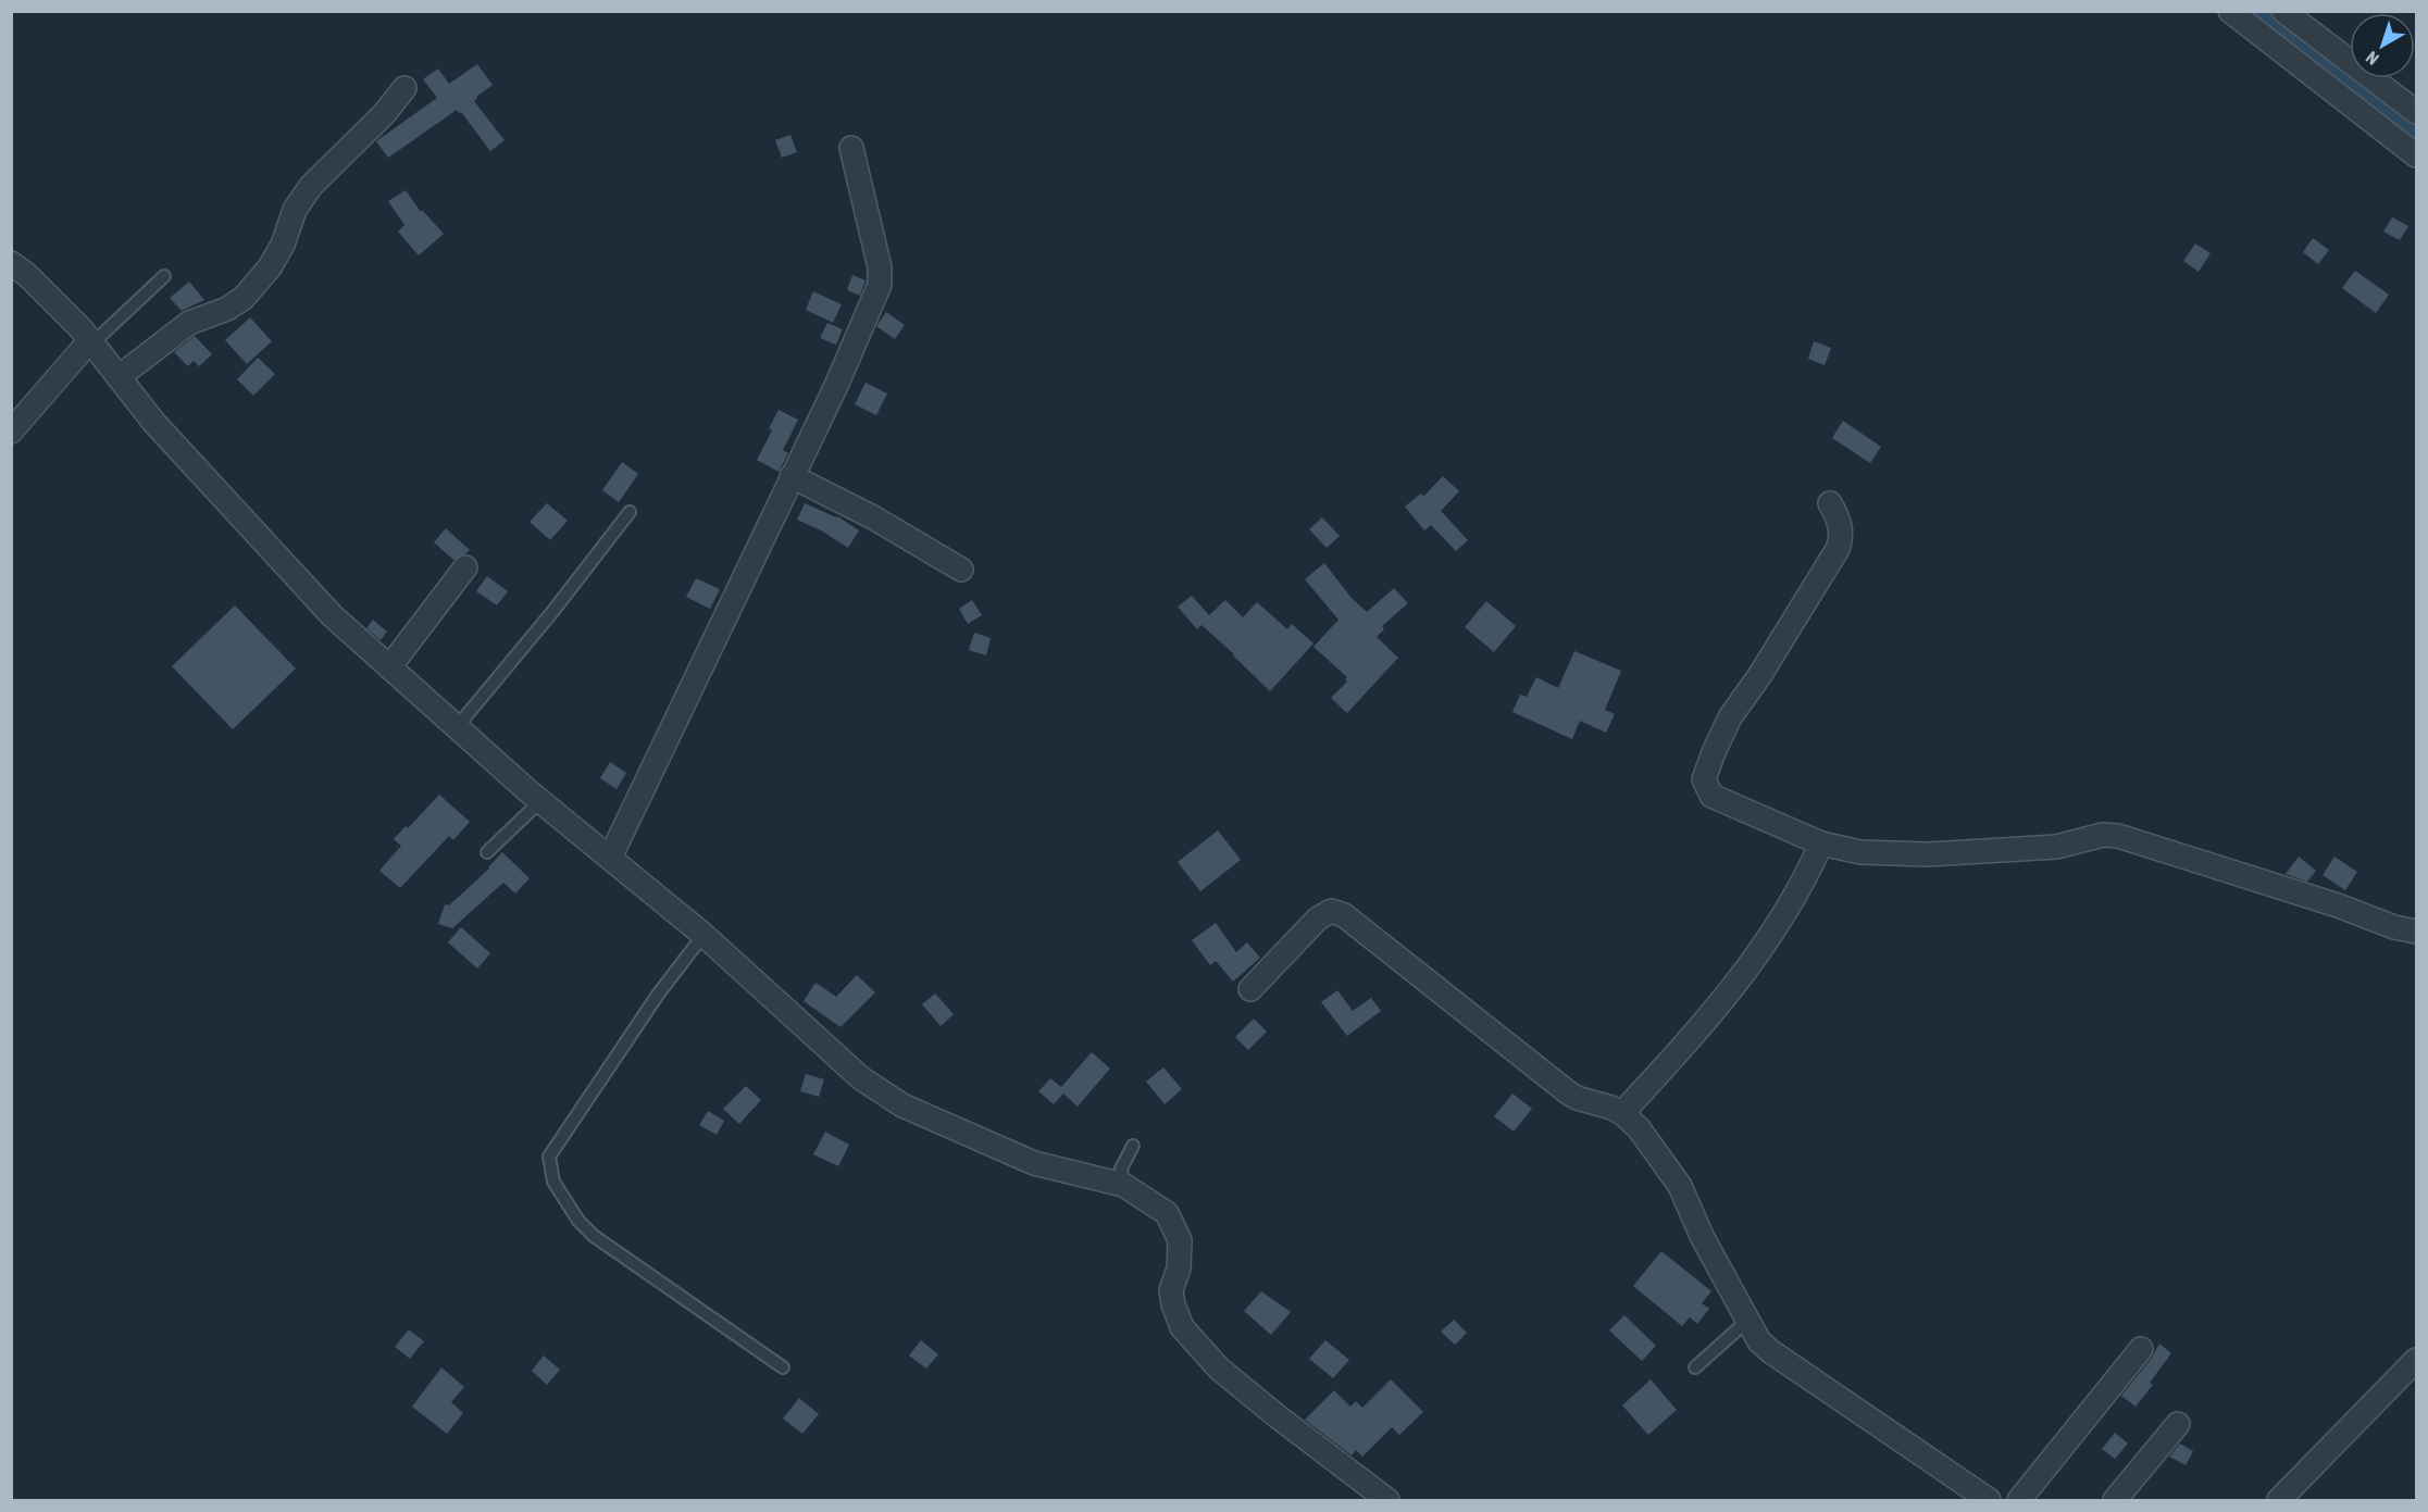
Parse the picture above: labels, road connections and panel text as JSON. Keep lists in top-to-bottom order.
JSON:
{
  "north": "bottom left"
}
